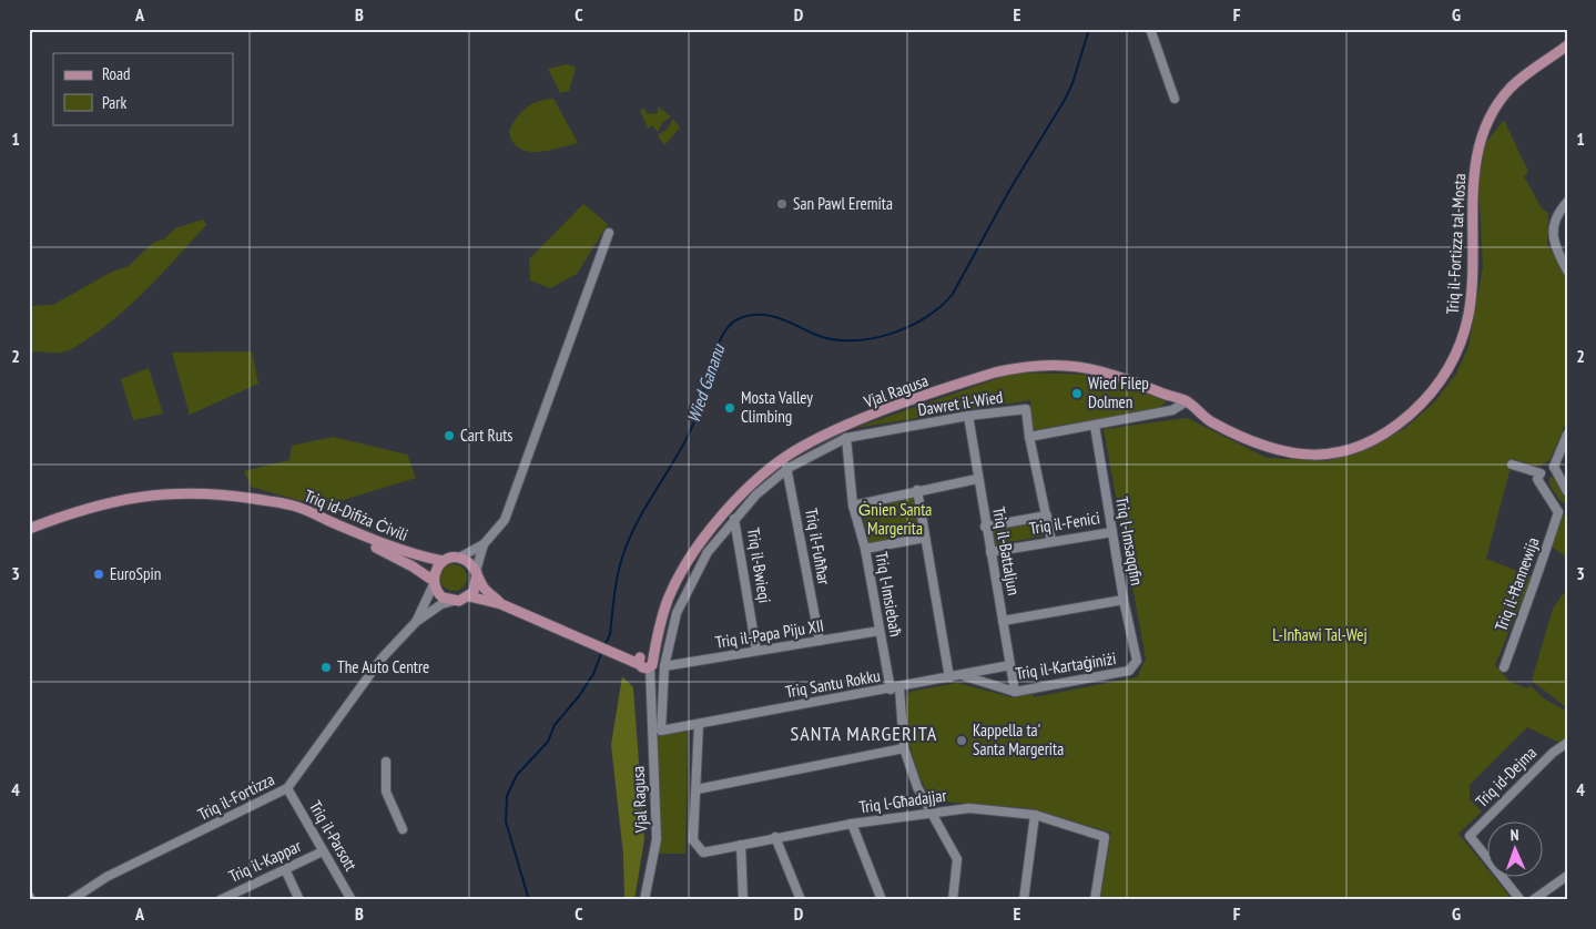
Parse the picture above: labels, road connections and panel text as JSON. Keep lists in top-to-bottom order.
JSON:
{
  "streets": {
    "main road": ["Triq il-Fortizza tal-Mosta", "Vjal Ragusa", "Triq id-Difiża Ċivili"],
    "street": [
      "Dawret il-Wied",
      "Triq il-Fenici",
      "Triq l-Imsaqqfin",
      "Triq il-Fuħħar",
      "Triq il-Battaljun",
      "Triq il-Bwieqi",
      "Triq il-Ħannewija",
      "Triq l-Imsiebaħ",
      "Triq il-Papa Piju XII",
      "Triq il-Kartaġiniżi",
      "Triq Santu Rokku",
      "Triq id-Dejma",
      "Triq il-Fortizza",
      "Triq l-Għadajjar",
      "Triq il-Parsott",
      "Triq il-Kappar"
    ]
  },
  "crossings": [
    ["Triq il-Fortizza tal-Mosta", "Vjal Ragusa"],
    ["Vjal Ragusa", "Dawret il-Wied"],
    ["Vjal Ragusa", "Triq il-Fuħħar"],
    ["Dawret il-Wied", "Triq il-Fuħħar"],
    ["Dawret il-Wied", "Triq il-Battaljun"],
    ["Dawret il-Wied", "Triq il-Bwieqi"],
    ["Dawret il-Wied", "Triq l-Imsiebaħ"],
    ["Dawret il-Wied", "Triq il-Papa Piju XII"],
    ["Dawret il-Wied", "Triq Santu Rokku"],
    ["Triq id-Difiża Ċivili", "Triq il-Fortizza"],
    ["Triq il-Fenici", "Triq l-Imsaqqfin"],
    ["Triq il-Fenici", "Triq il-Battaljun"],
    ["Triq l-Imsaqqfin", "Triq il-Kartaġiniżi"],
    ["Triq il-Fuħħar", "Triq il-Papa Piju XII"],
    ["Triq il-Battaljun", "Triq il-Kartaġiniżi"],
    ["Triq il-Battaljun", "Triq Santu Rokku"],
    ["Triq il-Bwieqi", "Triq il-Papa Piju XII"],
    ["Triq l-Imsiebaħ", "Triq il-Papa Piju XII"],
    ["Triq l-Imsiebaħ", "Triq Santu Rokku"],
    ["Triq l-Imsiebaħ", "Triq l-Għadajjar"],
    ["Triq il-Kartaġiniżi", "Triq Santu Rokku"],
    ["Triq il-Fortizza", "Triq il-Parsott"],
    ["Triq il-Parsott", "Triq il-Kappar"]
  ],
  "districts": ["SANTA MARGERITA"],
  "water": ["Wied Gananu"],
  "parks": ["Ġnien Santa Margerita", "L-Inħawi Tal-Wej"],
  "places": [
    "San Pawl Eremita",
    "Wied Filep Dolmen",
    "Mosta Valley Climbing",
    "Cart Ruts",
    "EuroSpin",
    "The Auto Centre",
    "Kappella ta' Santa Margerita"
  ],
  "legend": ["Road", "Park"],
  "north": "top",
  "grid": {
    "columns": [
      "A",
      "B",
      "C",
      "D",
      "E",
      "F",
      "G"
    ],
    "rows": [
      "1",
      "2",
      "3",
      "4"
    ]
  }
}
